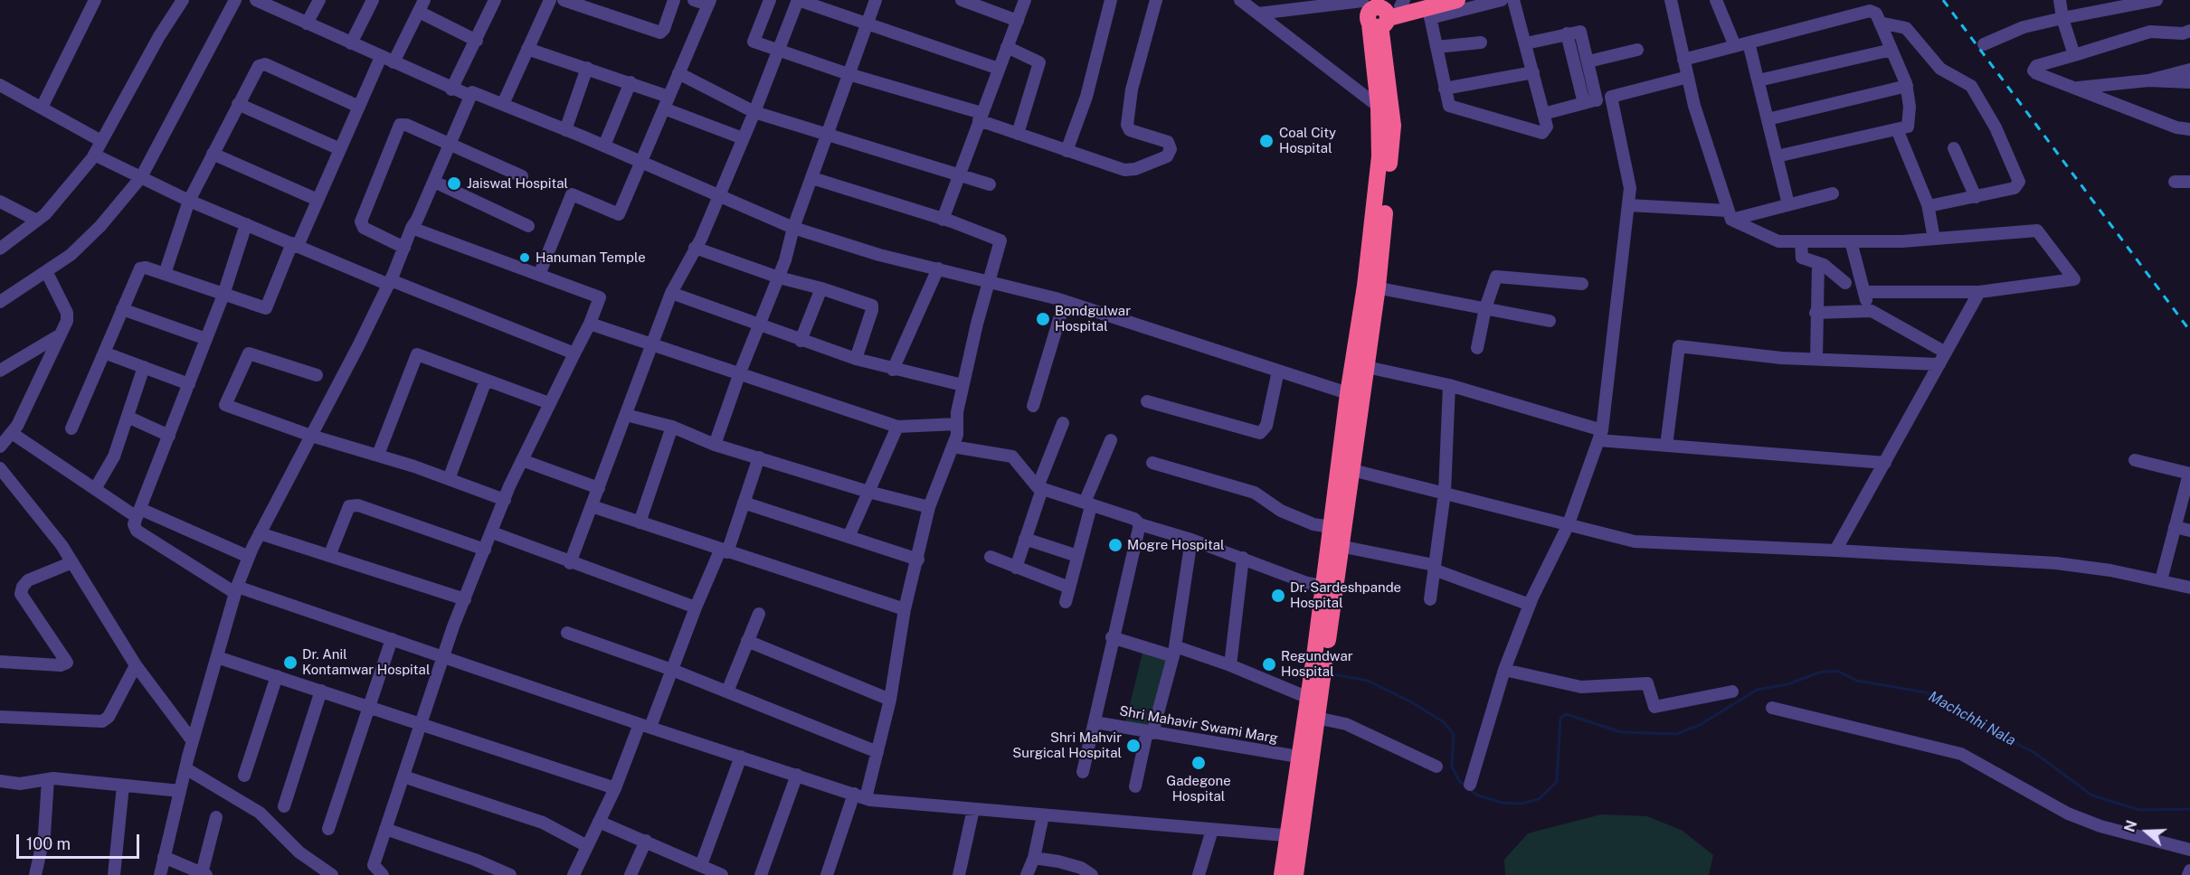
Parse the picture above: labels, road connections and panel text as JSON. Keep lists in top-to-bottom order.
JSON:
{
  "streets": {
    "street": ["Shri Mahavir Swami Marg"]
  },
  "water": ["Machchhi Nala"],
  "places": [
    "Coal City Hospital",
    "Jaiswal Hospital",
    "Hanuman Temple",
    "Bondgulwar Hospital",
    "Mogre Hospital",
    "Dr. Sardeshpande Hospital",
    "Dr. Anil Kontamwar Hospital",
    "Regundwar Hospital",
    "Shri Mahvir Surgical Hospital",
    "Gadegone Hospital"
  ],
  "scale_bar": "100 m",
  "north": "left"
}
